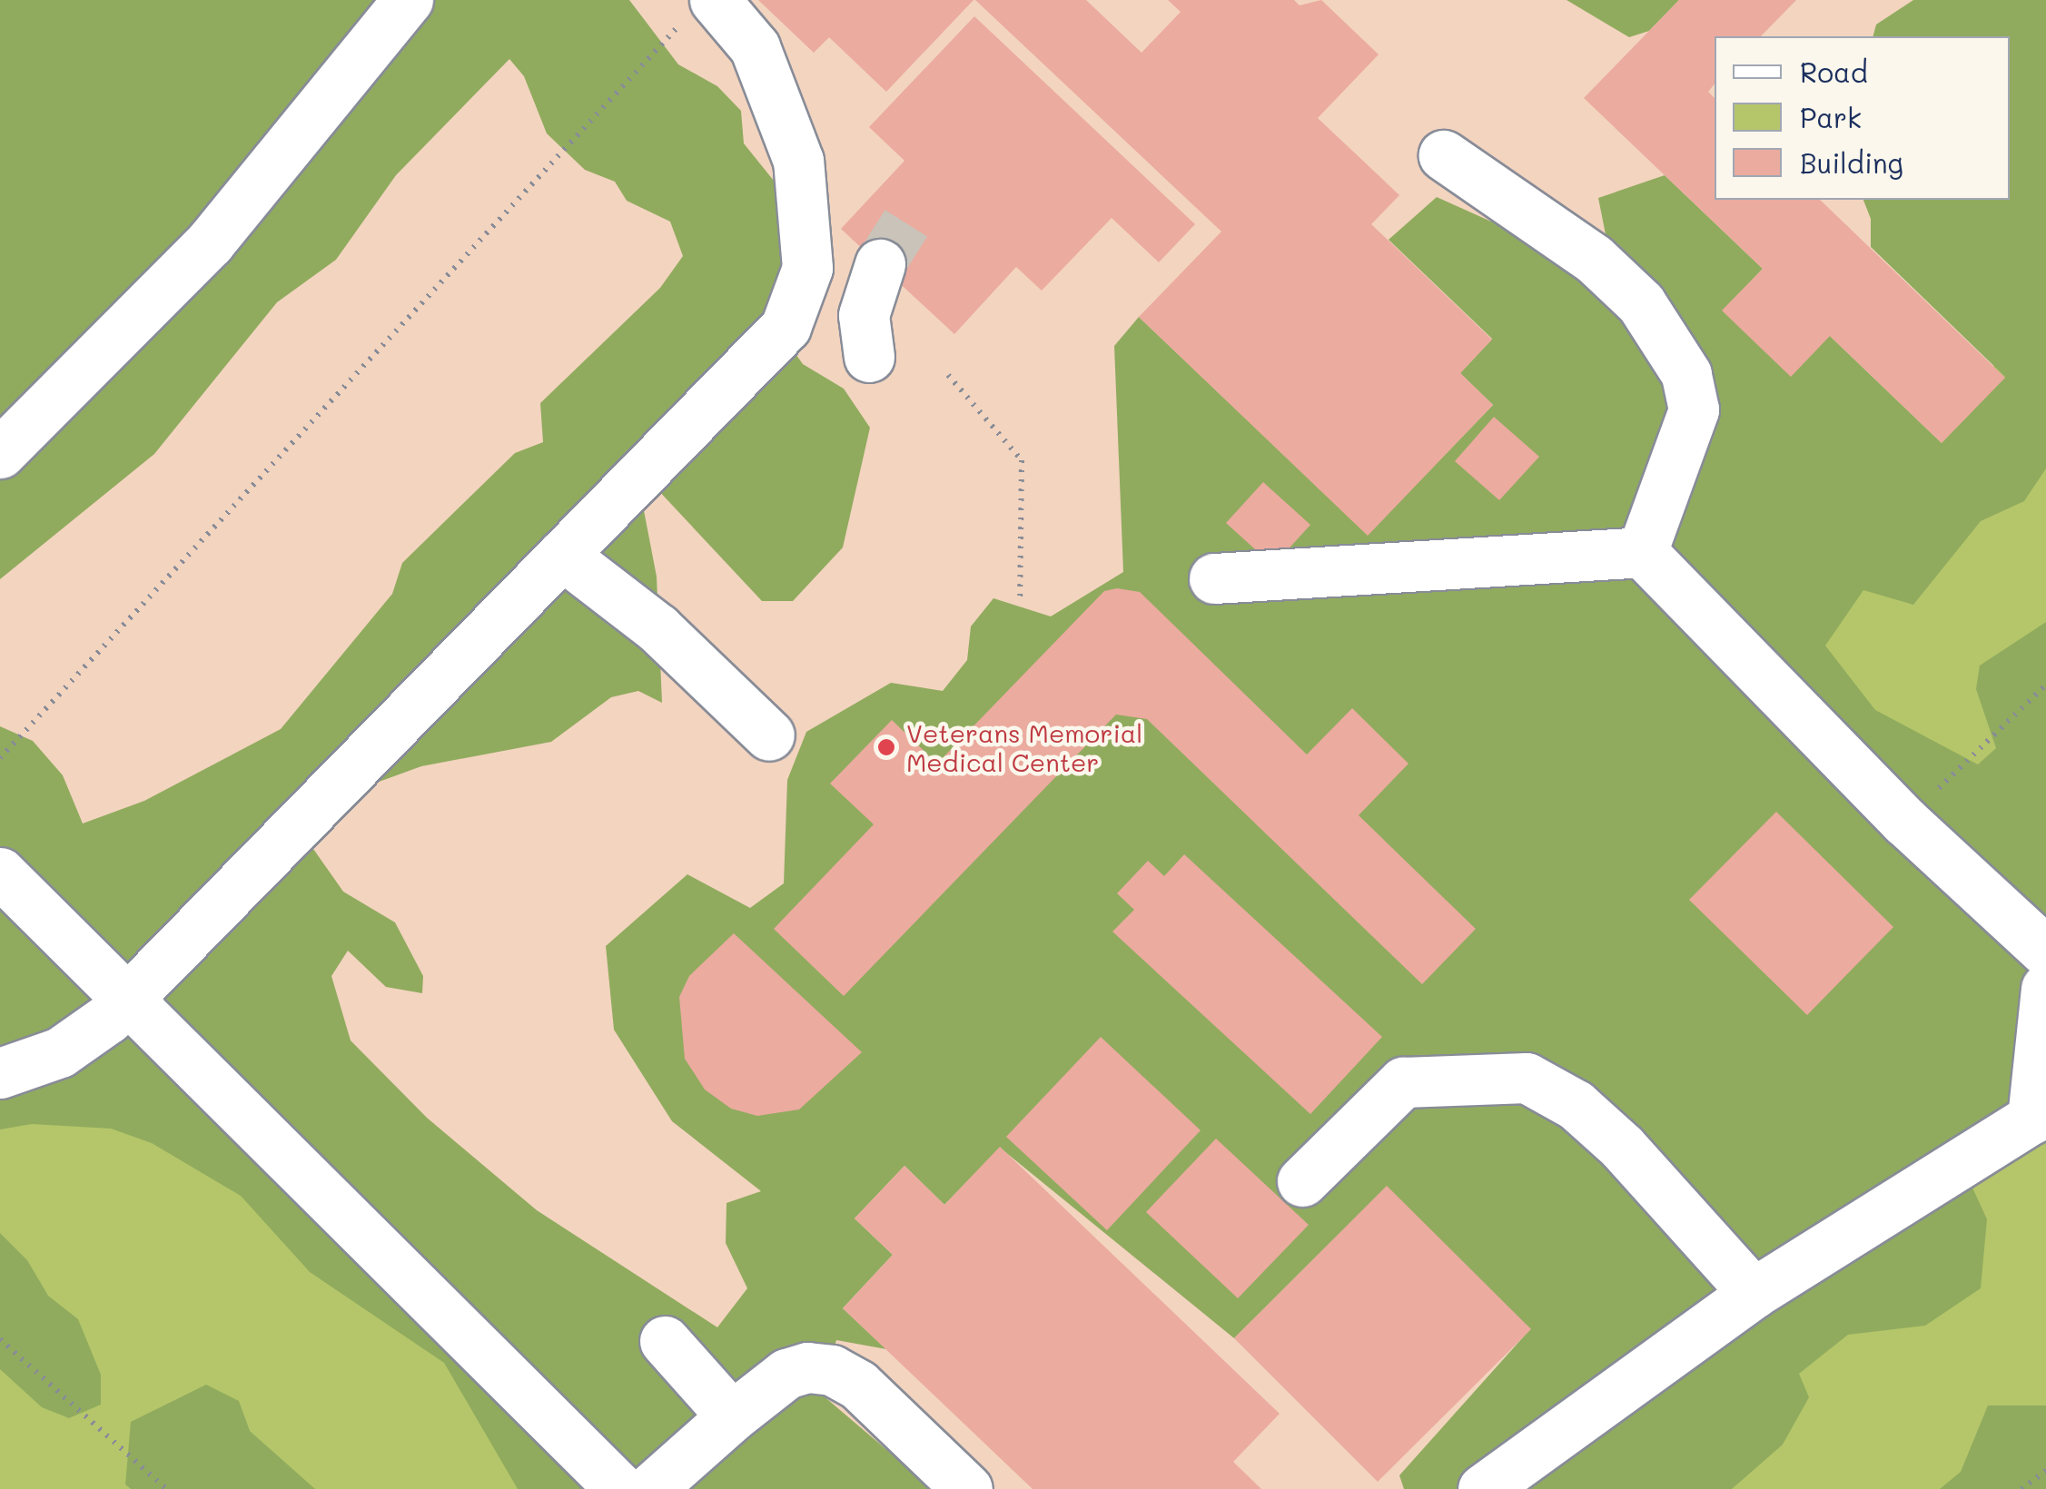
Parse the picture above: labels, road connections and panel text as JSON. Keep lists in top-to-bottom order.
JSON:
{
  "places": ["Veterans Memorial Medical Center"],
  "legend": ["Road", "Park", "Building"]
}
